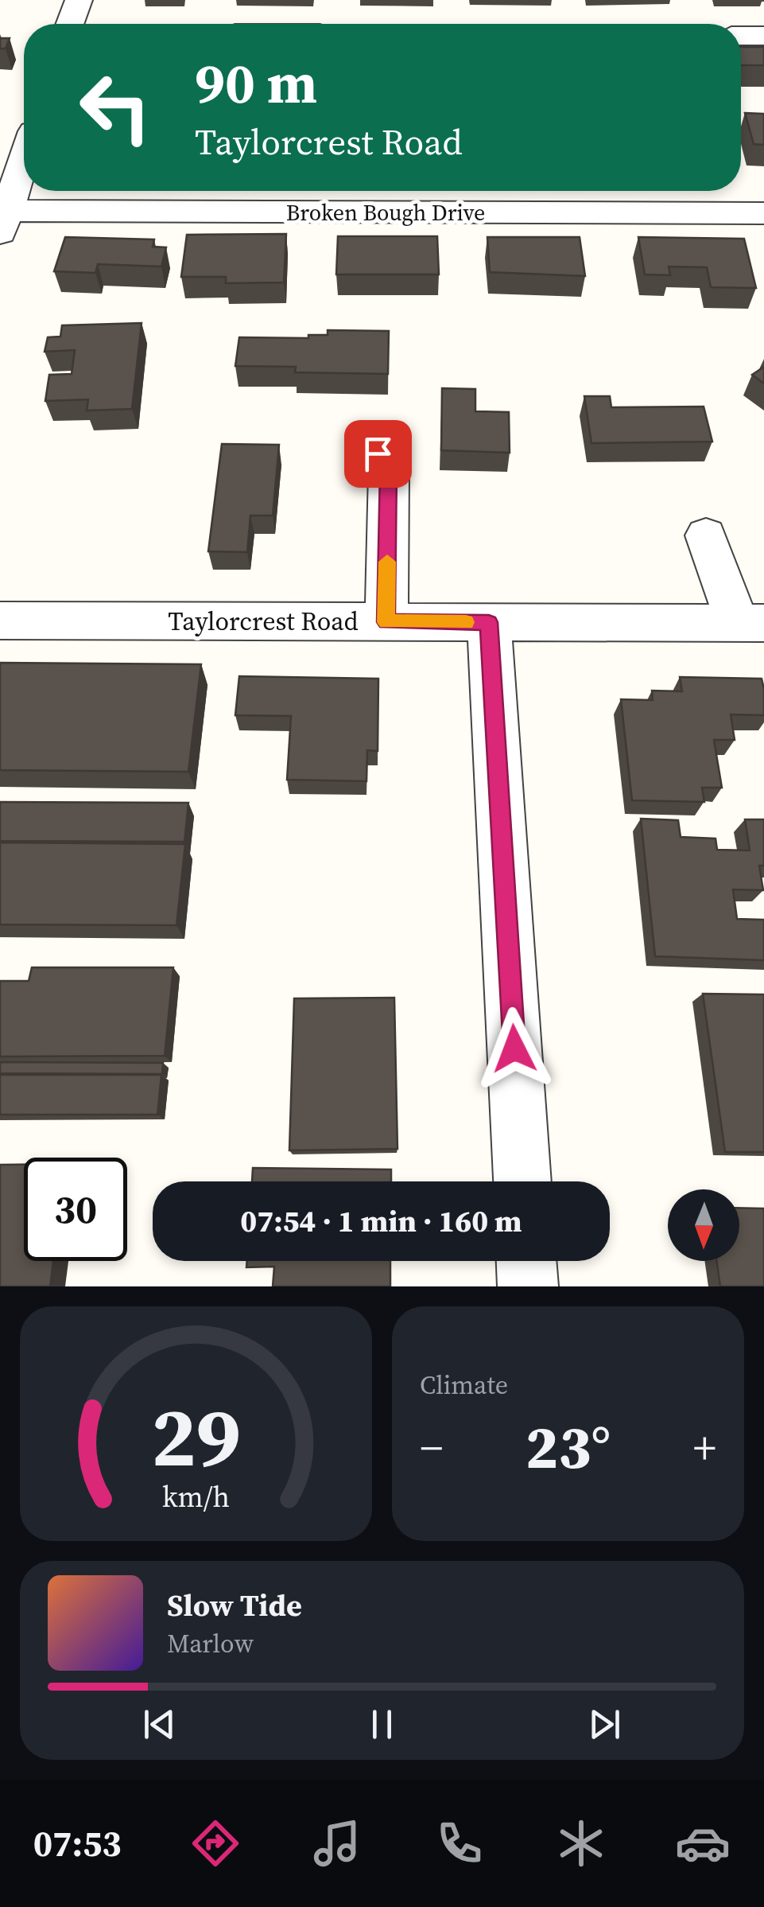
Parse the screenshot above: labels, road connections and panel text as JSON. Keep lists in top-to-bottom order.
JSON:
{
  "streets": {
    "street": ["Broken Bough Drive", "Taylorcrest Road"]
  },
  "north": "bottom",
  "page": {
    "turn": ["90 m", "Taylorcrest Road"],
    "limit": "30",
    "trip": "07:54 · 1 min · 160 m",
    "tile": "Climate",
    "heat": ["−", "23°", "+"],
    "song": ["Slow Tide", "Marlow"],
    "tabs": "07:53",
    "gauge": ["29", "km/h"]
  }
}
